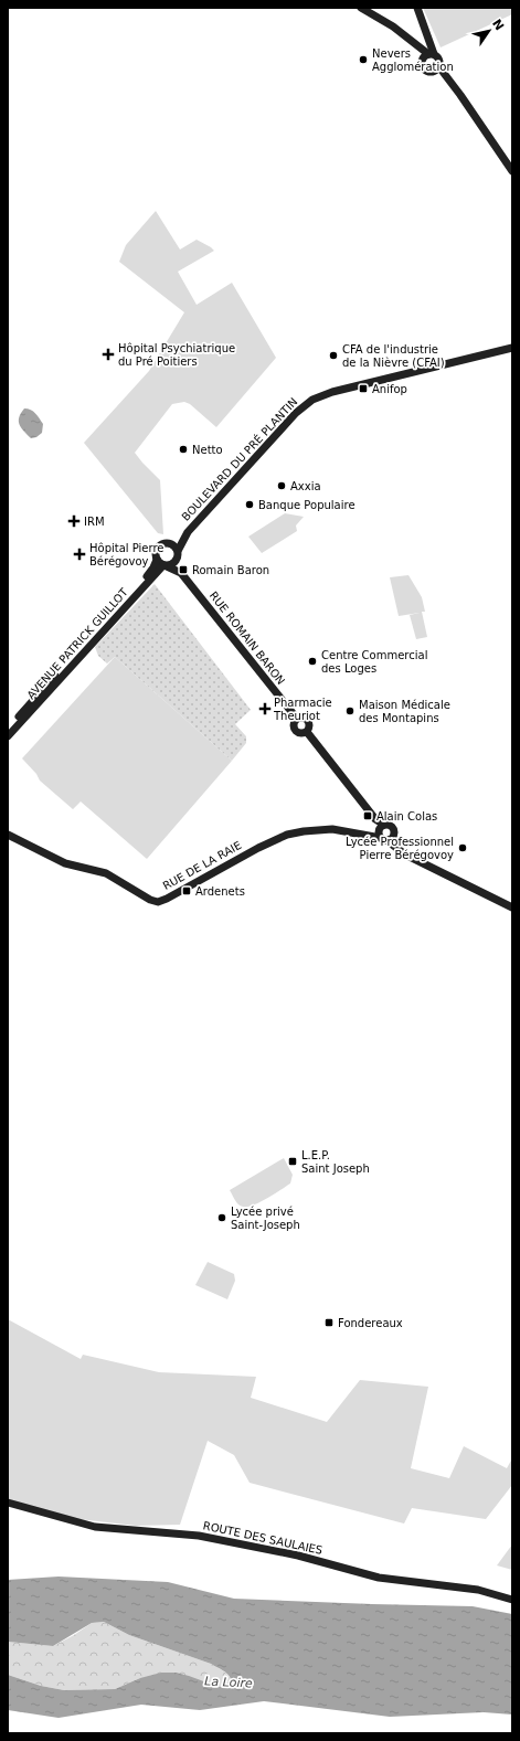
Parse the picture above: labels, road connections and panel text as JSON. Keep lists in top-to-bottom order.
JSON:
{
  "streets": {
    "street": [
      "BOULEVARD DU PRÉ PLANTIN",
      "RUE ROMAIN BARON",
      "AVENUE PATRICK GUILLOT",
      "RUE DE LA RAIE",
      "ROUTE DES SAULAIES"
    ]
  },
  "crossings": [
    ["BOULEVARD DU PRÉ PLANTIN", "RUE ROMAIN BARON"],
    ["BOULEVARD DU PRÉ PLANTIN", "AVENUE PATRICK GUILLOT"],
    ["RUE ROMAIN BARON", "AVENUE PATRICK GUILLOT"]
  ],
  "water": ["La Loire"],
  "places": {
    "other": [
      "Nevers Agglomération",
      "CFA de l'industrie de la Nièvre (CFAI)",
      "Netto",
      "Axxia",
      "Banque Populaire",
      "Centre Commercial des Loges",
      "Maison Médicale des Montapins",
      "Lycée Professionnel Pierre Bérégovoy",
      "Lycée privé Saint-Joseph"
    ],
    "health": [
      "Hôpital Psychiatrique du Pré Poitiers",
      "IRM",
      "Hôpital Pierre Bérégovoy",
      "Pharmacie Theuriot"
    ],
    "transit": [
      "Anifop",
      "Romain Baron",
      "Alain Colas",
      "Ardenets",
      "L.E.P. Saint Joseph",
      "Fondereaux"
    ]
  },
  "north": "top right"
}
